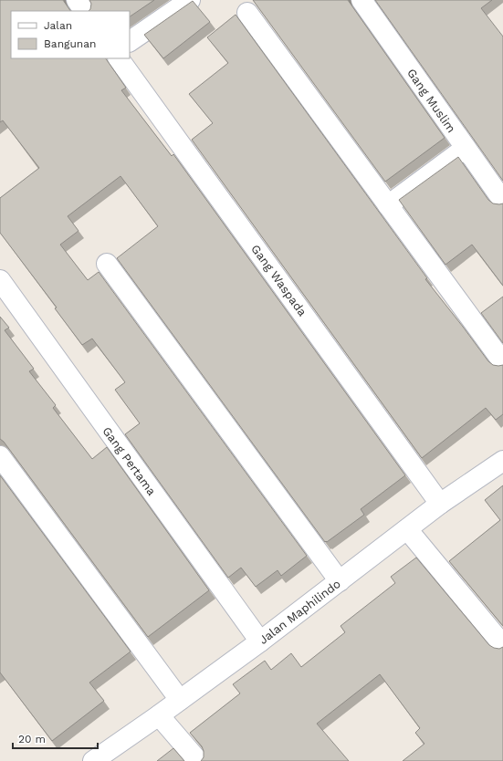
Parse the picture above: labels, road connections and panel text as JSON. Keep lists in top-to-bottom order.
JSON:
{
  "streets": {
    "street": [
      "Gang Muslim",
      "Gang Waspada",
      "Gang Pertama",
      "Jalan Maphilindo"
    ]
  },
  "crossings": [
    ["Gang Waspada", "Jalan Maphilindo"],
    ["Gang Pertama", "Jalan Maphilindo"]
  ],
  "legend": ["Jalan", "Bangunan"],
  "scale_bar": "20 m"
}
